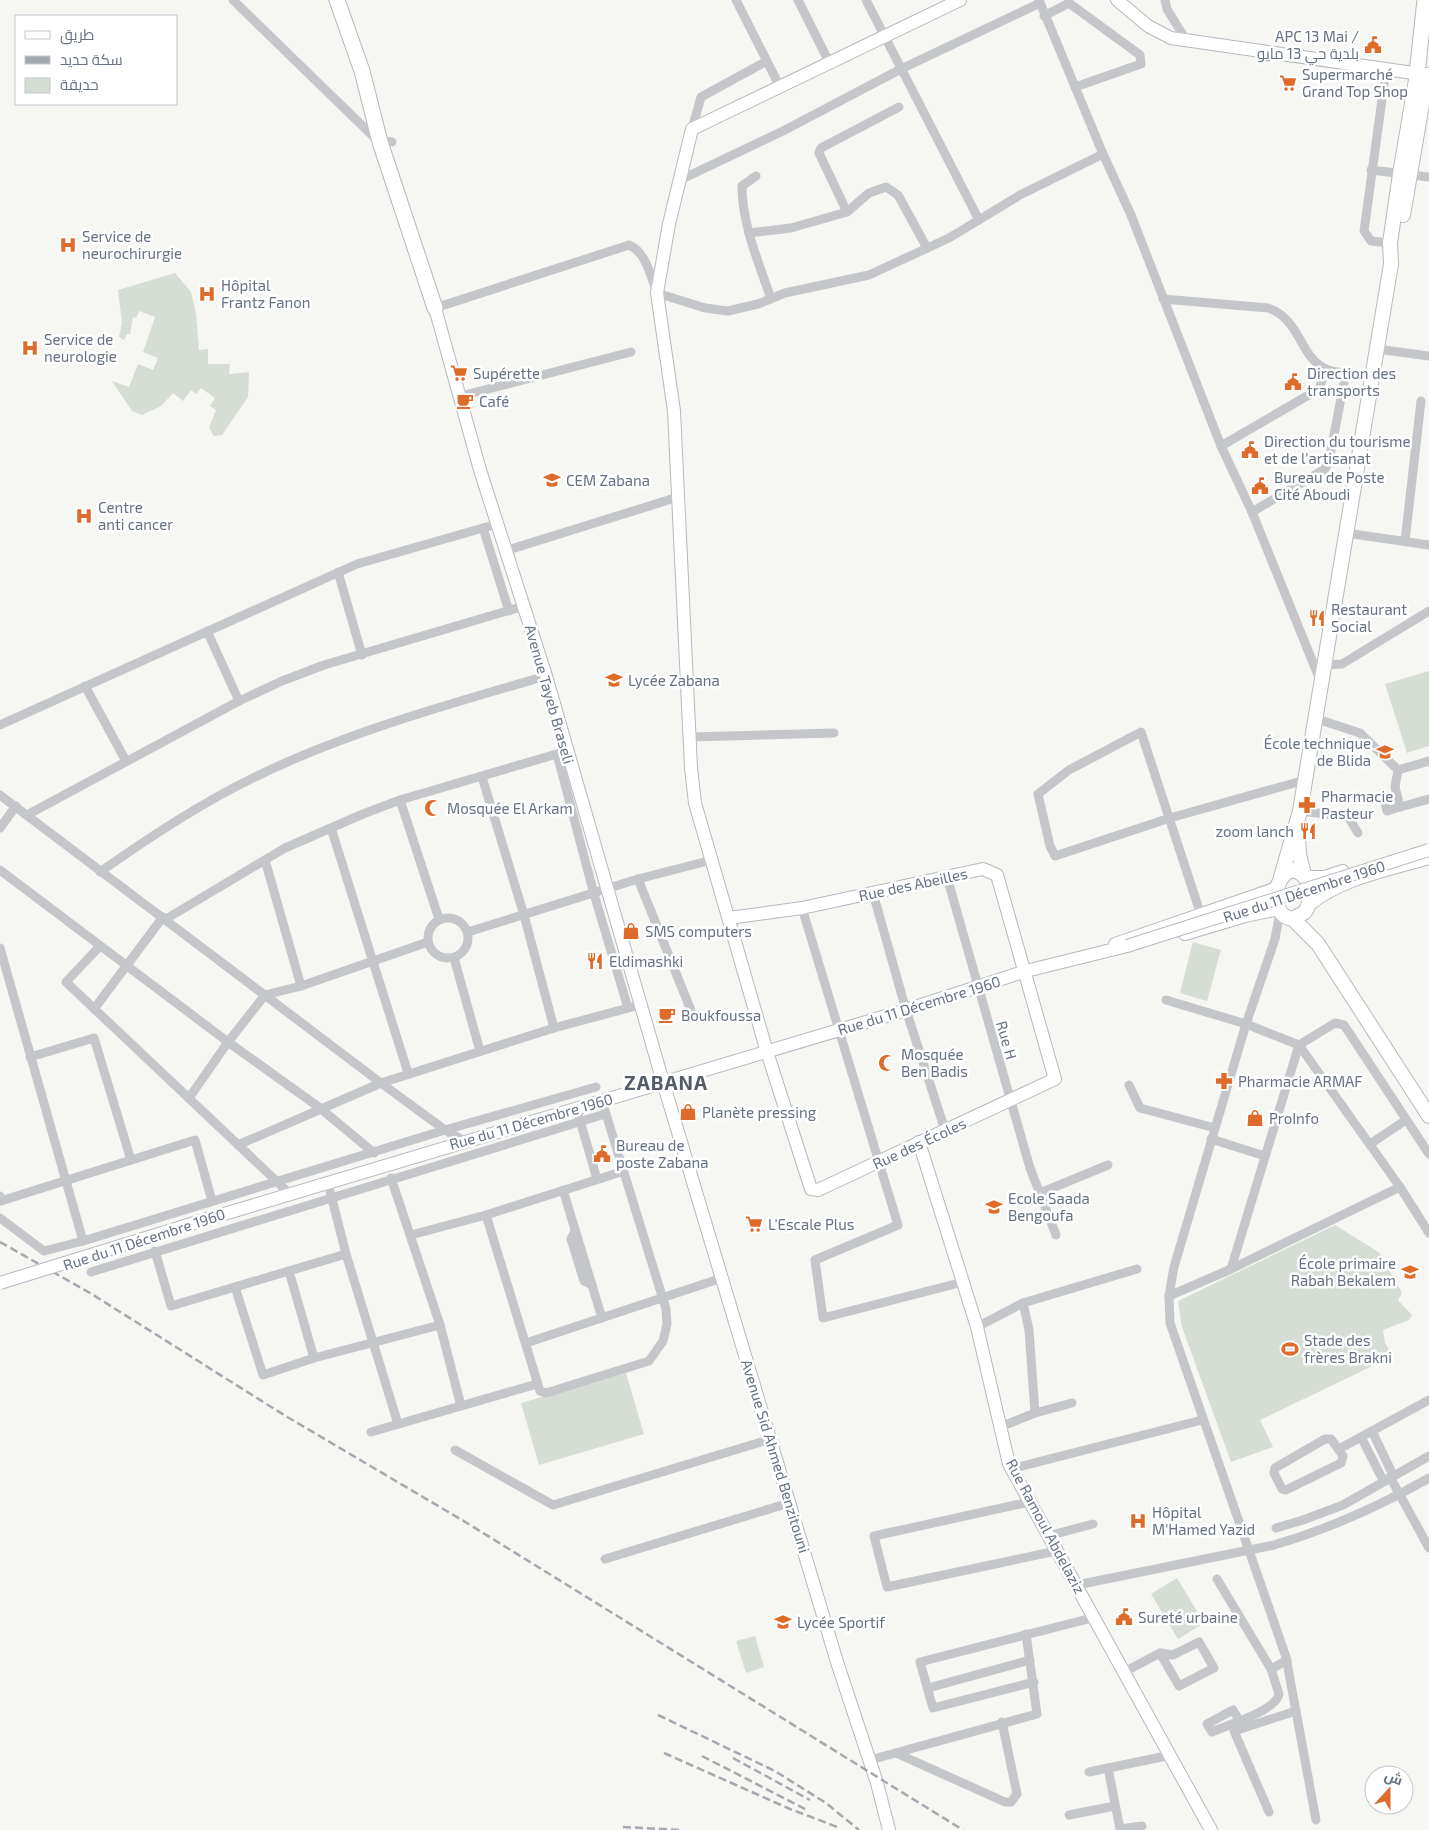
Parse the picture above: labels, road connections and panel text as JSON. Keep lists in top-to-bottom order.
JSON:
{
  "streets": {
    "main road": [
      "Avenue Tayeb Braseli",
      "Rue des Abeilles",
      "Rue du 11 Décembre 1960",
      "Rue des Écoles",
      "Avenue Sid Ahmed Benzitouni",
      "Rue Ramoul Abdelaziz"
    ],
    "street": ["Rue H"]
  },
  "crossings": [
    ["Avenue Tayeb Braseli", "Rue du 11 Décembre 1960"],
    ["Avenue Tayeb Braseli", "Avenue Sid Ahmed Benzitouni"],
    ["Rue des Abeilles", "Rue du 11 Décembre 1960"],
    ["Rue des Abeilles", "Rue H"],
    ["Rue des Abeilles", "Rue des Écoles"],
    ["Rue du 11 Décembre 1960", "Rue H"],
    ["Rue du 11 Décembre 1960", "Rue des Écoles"],
    ["Rue du 11 Décembre 1960", "Avenue Sid Ahmed Benzitouni"],
    ["Rue H", "Rue des Écoles"],
    ["Rue des Écoles", "Rue Ramoul Abdelaziz"]
  ],
  "districts": ["ZABANA"],
  "places": {
    "public building": [
      "APC 13 Mai / بلدية حي 13 مايو",
      "Direction des transports",
      "Direction du tourisme et de l'artisanat",
      "Bureau de Poste Cité Aboudi",
      "Bureau de poste Zabana",
      "Sureté urbaine"
    ],
    "supermarket": ["Supermarché Grand Top Shop", "Supérette", "L'Escale Plus"],
    "hospital": [
      "Service de neurochirurgie",
      "Hôpital Frantz Fanon",
      "Service de neurologie",
      "Centre anti cancer",
      "Hôpital M'Hamed Yazid"
    ],
    "cafe": ["Café", "Boukfoussa"],
    "school or university": [
      "CEM Zabana",
      "Lycée Zabana",
      "École technique de Blida",
      "Ecole Saada Bengoufa",
      "École primaire Rabah Bekalem",
      "Lycée Sportif"
    ],
    "restaurant": ["Restaurant Social", "zoom lanch", "Eldimashki"],
    "pharmacy": ["Pharmacie Pasteur", "Pharmacie ARMAF"],
    "mosque": ["Mosquée El Arkam", "Mosquée Ben Badis"],
    "shop": ["SMS computers", "Planète pressing", "ProInfo"],
    "sports": ["Stade des frères Brakni"]
  },
  "legend": ["طريق", "سكة حديد", "حديقة"],
  "north": "top"
}
